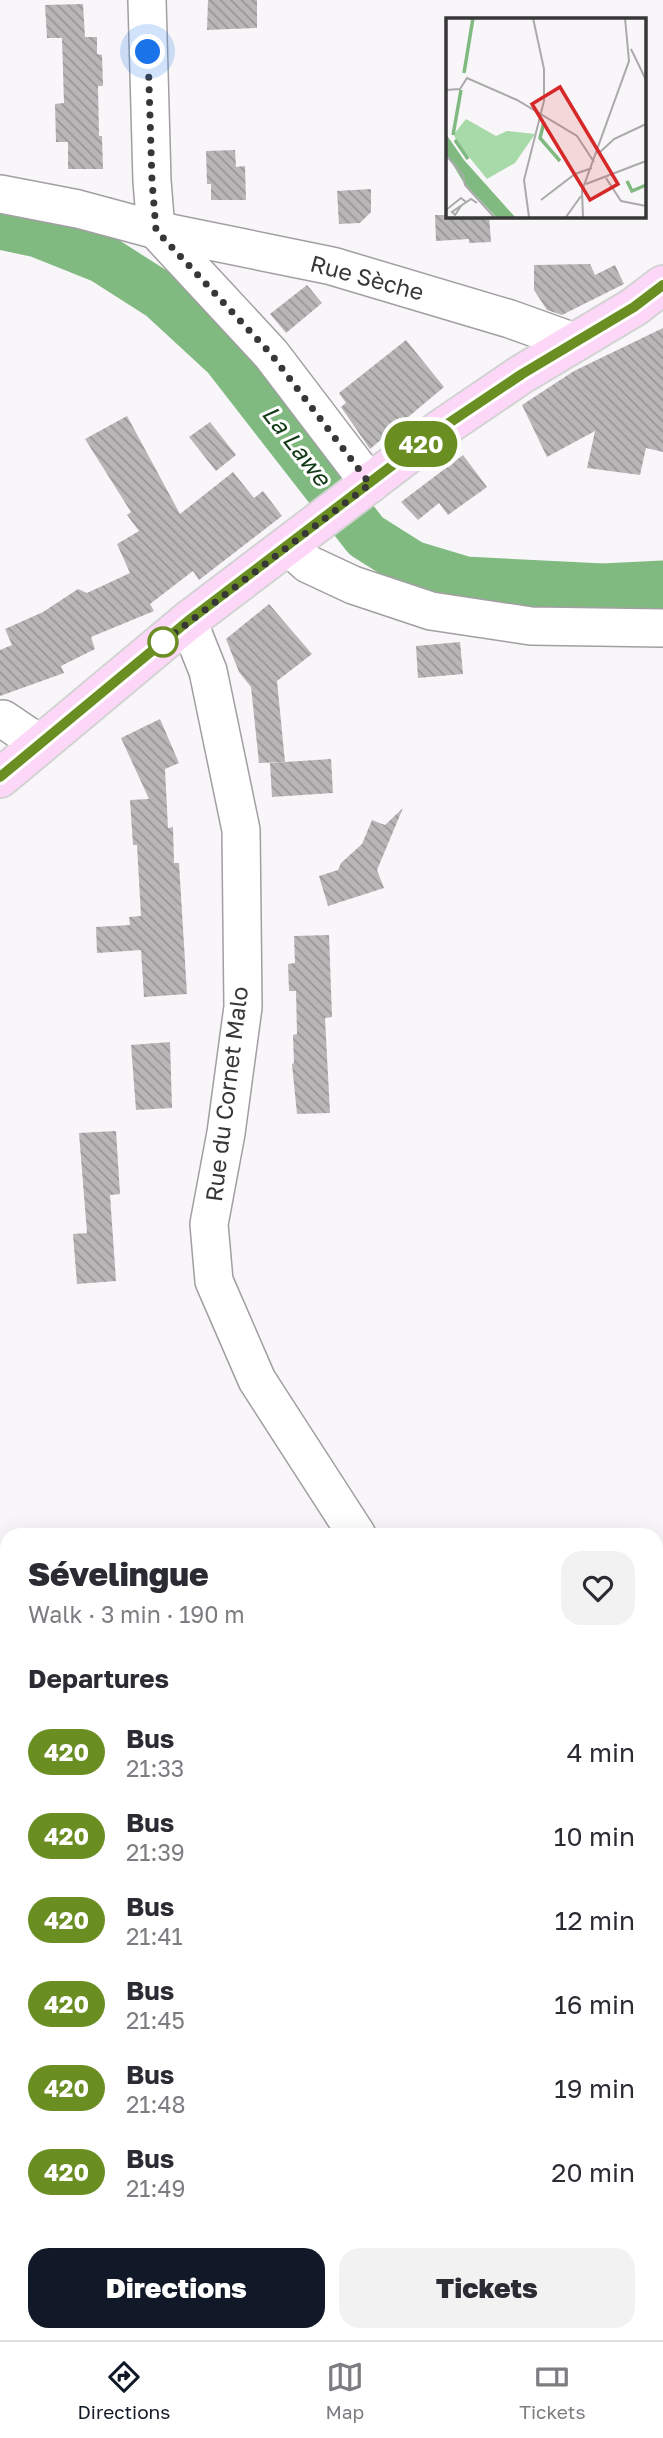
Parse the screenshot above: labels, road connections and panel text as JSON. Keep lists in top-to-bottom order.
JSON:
{
  "streets": {
    "street": ["Rue Sèche", "Rue du Cornet Malo"]
  },
  "water": ["La Lawe"],
  "lines": ["bus line 420"],
  "page": {
    "on_map": "420",
    "heading": [
      ["Sévelingue", "Walk · 3 min · 190 m"],
      "Departures"
    ],
    "list": [
      {
        "mark": "420",
        "name": "Bus",
        "note": "21:33",
        "value": "4 min"
      },
      {
        "mark": "420",
        "name": "Bus",
        "note": "21:39",
        "value": "10 min"
      },
      {
        "mark": "420",
        "name": "Bus",
        "note": "21:41",
        "value": "12 min"
      },
      {
        "mark": "420",
        "name": "Bus",
        "note": "21:45",
        "value": "16 min"
      },
      {
        "mark": "420",
        "name": "Bus",
        "note": "21:48",
        "value": "19 min"
      },
      {
        "mark": "420",
        "name": "Bus",
        "note": "21:49",
        "value": "20 min"
      }
    ],
    "buttons": ["Directions", "Tickets"],
    "tabs": ["Directions", "Map", "Tickets"]
  }
}
